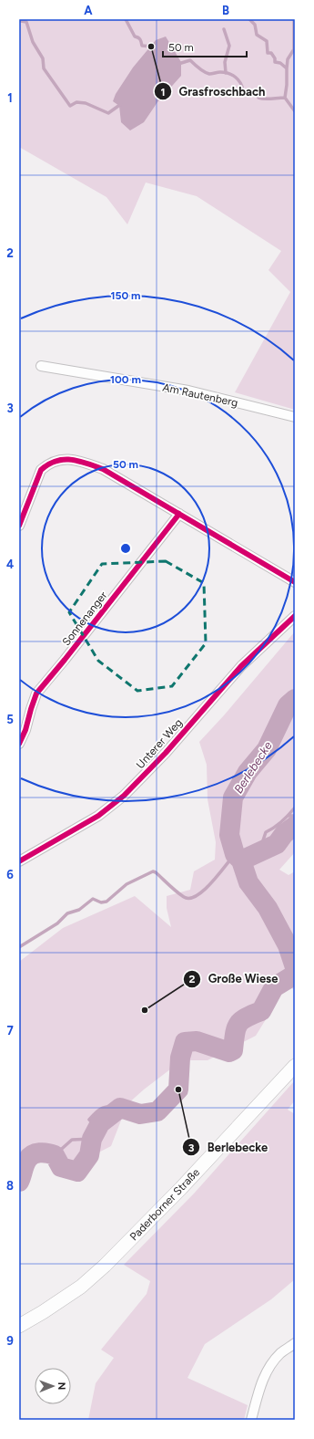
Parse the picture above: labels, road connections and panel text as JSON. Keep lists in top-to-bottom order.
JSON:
{
  "streets": {
    "main road": ["Paderborner Straße"],
    "street": ["Am Rautenberg", "Sonnenanger", "Unterer Weg"]
  },
  "water": ["Berlebecke"],
  "places": ["Grasfroschbach", "Große Wiese", "Berlebecke"],
  "scale_bar": "50 m",
  "north": "right",
  "grid": {
    "columns": ["A", "B"],
    "rows": [
      "1",
      "2",
      "3",
      "4",
      "5",
      "6",
      "7",
      "8",
      "9"
    ]
  },
  "rings": ["150 m", "100 m", "50 m"]
}
